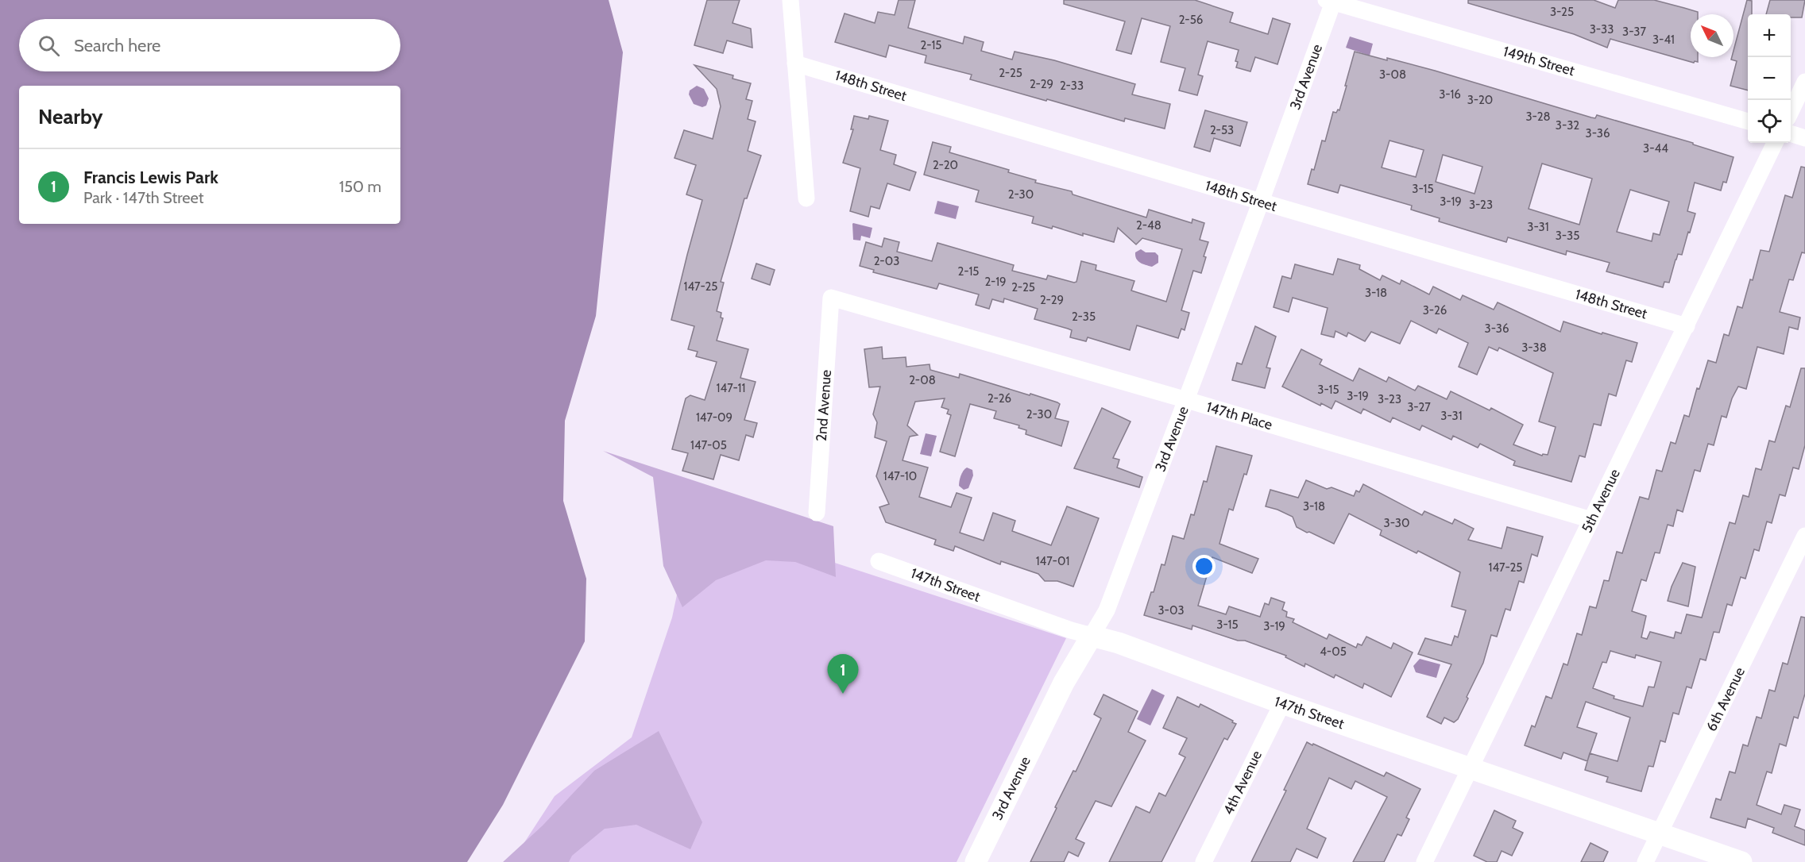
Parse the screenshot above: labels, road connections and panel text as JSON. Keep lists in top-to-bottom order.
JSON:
{
  "streets": {
    "street": [
      "149th Street",
      "3rd Avenue",
      "148th Street",
      "2nd Avenue",
      "147th Place",
      "5th Avenue",
      "147th Street",
      "6th Avenue",
      "4th Avenue"
    ]
  },
  "crossings": [
    ["149th Street", "3rd Avenue"],
    ["3rd Avenue", "148th Street"],
    ["3rd Avenue", "147th Place"],
    ["3rd Avenue", "147th Street"],
    ["148th Street", "5th Avenue"],
    ["2nd Avenue", "147th Place"],
    ["147th Place", "5th Avenue"],
    ["5th Avenue", "147th Street"],
    ["147th Street", "6th Avenue"],
    ["147th Street", "4th Avenue"]
  ],
  "house_numbers": [
    "3-25",
    "2-56",
    "3-33",
    "3-37",
    "3-41",
    "2-15",
    "2-25",
    "3-08",
    "2-29",
    "2-33",
    "3-16",
    "3-20",
    "3-28",
    "3-32",
    "2-53",
    "3-36",
    "3-44",
    "2-20",
    "3-15",
    "2-30",
    "3-19",
    "3-23",
    "2-48",
    "3-31",
    "3-35",
    "2-03",
    "2-15",
    "2-19",
    "147-25",
    "2-25",
    "3-18",
    "2-29",
    "3-26",
    "2-35",
    "3-36",
    "3-38",
    "2-08",
    "147-11",
    "3-15",
    "3-19",
    "2-26",
    "3-23",
    "3-27",
    "2-30",
    "3-31",
    "147-09",
    "147-05",
    "147-10",
    "3-18",
    "3-30",
    "147-01",
    "147-25",
    "3-03",
    "3-15",
    "3-19",
    "4-05"
  ],
  "north": "top left",
  "page": {
    "map_buttons": ["+", "−"],
    "search": "Search here",
    "heading": "Nearby",
    "list": [
      {
        "mark": "1",
        "name": "Francis Lewis Park",
        "note": "Park · 147th Street",
        "value": "150 m"
      }
    ],
    "pins": "1"
  }
}
